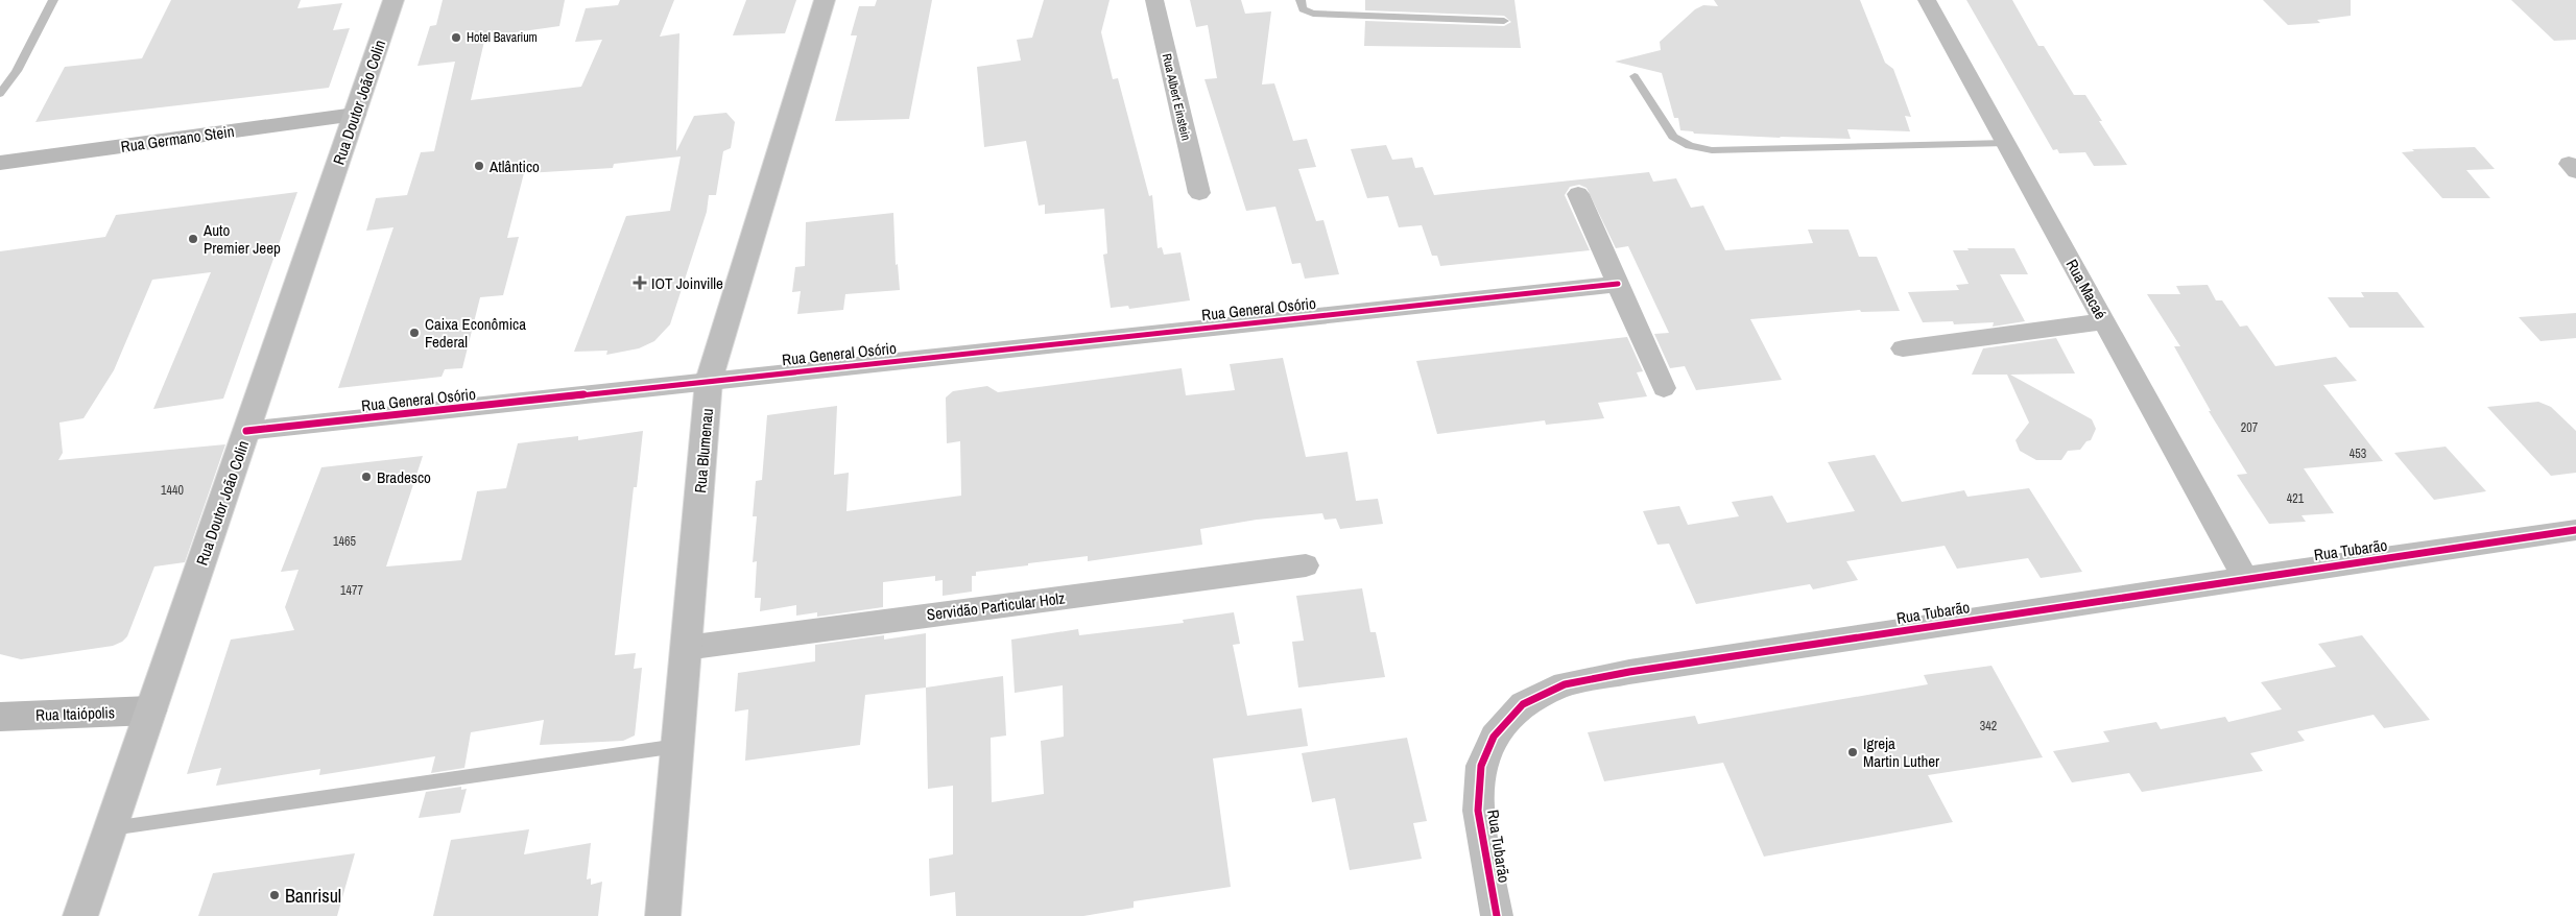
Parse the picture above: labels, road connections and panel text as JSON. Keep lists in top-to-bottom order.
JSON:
{
  "streets": {
    "main road": ["Rua Doutor João Colin", "Rua Blumenau"],
    "street": [
      "Rua Albert Einstein",
      "Rua Germano Stein",
      "Rua Macaé",
      "Rua General Osório",
      "Rua Tubarão",
      "Servidão Particular Holz",
      "Rua Itaiópolis"
    ]
  },
  "crossings": [
    ["Rua Doutor João Colin", "Rua Germano Stein"],
    ["Rua Doutor João Colin", "Rua General Osório"],
    ["Rua Doutor João Colin", "Rua Itaiópolis"],
    ["Rua Macaé", "Rua Tubarão"],
    ["Rua General Osório", "Rua Blumenau"],
    ["Rua Blumenau", "Servidão Particular Holz"]
  ],
  "places": {
    "other": [
      "Hotel Bavarium",
      "Atlântico",
      "Auto Premier Jeep",
      "Caixa Econômica Federal",
      "Bradesco",
      "Igreja Martin Luther",
      "Banrisul"
    ],
    "health": ["IOT Joinville"]
  },
  "house_numbers": [
    "207",
    "453",
    "1440",
    "421",
    "1465",
    "1477",
    "342"
  ]
}
